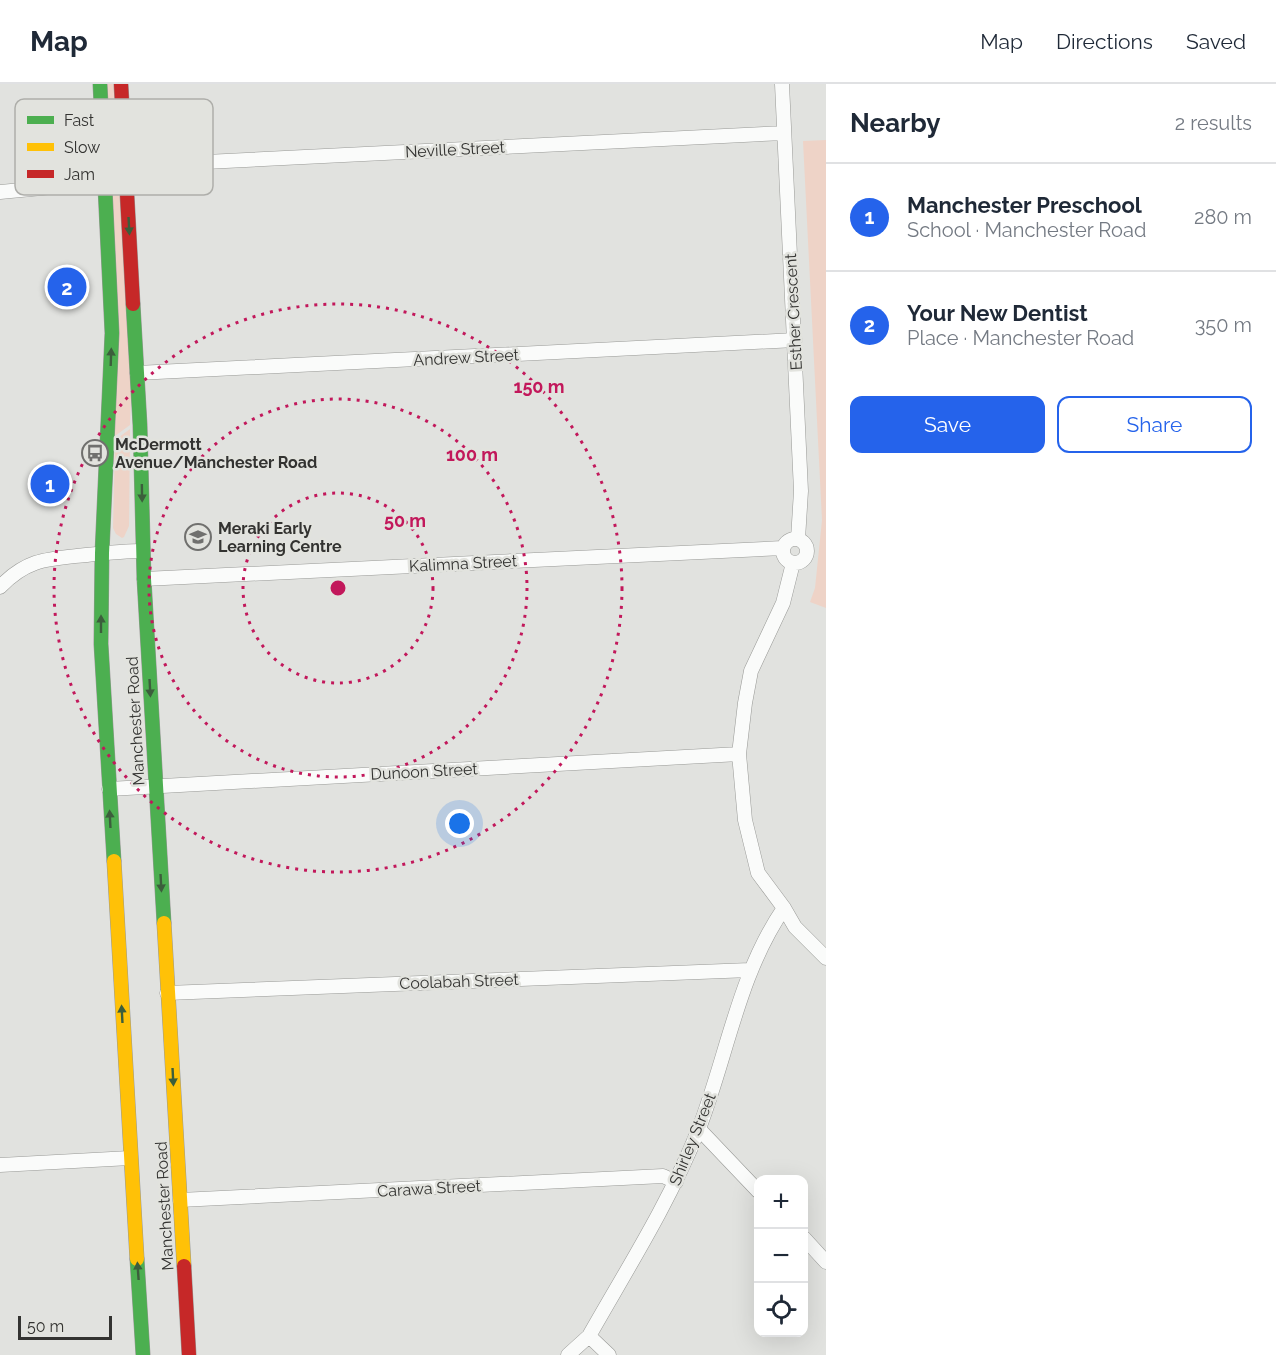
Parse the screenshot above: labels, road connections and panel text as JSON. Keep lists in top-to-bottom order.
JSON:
{
  "streets": {
    "main road": ["Manchester Road"],
    "street": [
      "Neville Street",
      "Esther Crescent",
      "Andrew Street",
      "Kalimna Street",
      "Dunoon Street",
      "Coolabah Street",
      "Shirley Street",
      "Carawa Street"
    ]
  },
  "crossings": [
    ["Neville Street", "Esther Crescent"],
    ["Esther Crescent", "Andrew Street"],
    ["Esther Crescent", "Kalimna Street"],
    ["Andrew Street", "Manchester Road"],
    ["Kalimna Street", "Manchester Road"],
    ["Manchester Road", "Dunoon Street"],
    ["Manchester Road", "Coolabah Street"],
    ["Manchester Road", "Carawa Street"],
    ["Coolabah Street", "Shirley Street"],
    ["Shirley Street", "Carawa Street"]
  ],
  "places": {
    "bus stop": ["McDermott Avenue/Manchester Road"],
    "school or university": ["Meraki Early Learning Centre"]
  },
  "legend": ["Fast", "Slow", "Jam"],
  "scale_bar": "50 m",
  "page": {
    "header": "Map",
    "nav": ["Map", "Directions", "Saved"],
    "heading": ["Nearby", "2 results"],
    "list": [
      {
        "mark": "1",
        "name": "Manchester Preschool",
        "note": "School · Manchester Road",
        "value": "280 m"
      },
      {
        "mark": "2",
        "name": "Your New Dentist",
        "note": "Place · Manchester Road",
        "value": "350 m"
      }
    ],
    "pins": ["2", "1"],
    "buttons": ["Save", "Share"],
    "map_buttons": ["+", "−"],
    "scale": "50 m"
  },
  "rings": ["150 m", "100 m", "50 m"]
}
